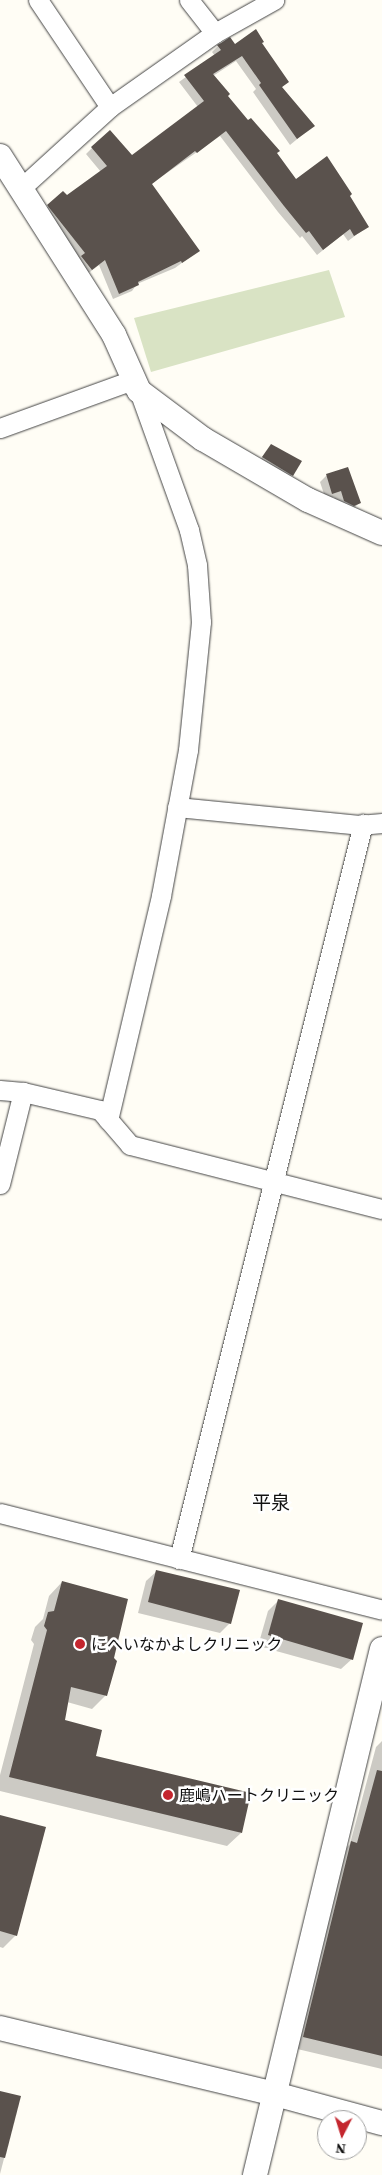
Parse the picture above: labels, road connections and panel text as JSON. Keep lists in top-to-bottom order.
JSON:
{
  "districts": ["平泉"],
  "places": ["にへいなかよしクリニック", "鹿嶋ハートクリニック"],
  "north": "bottom"
}
